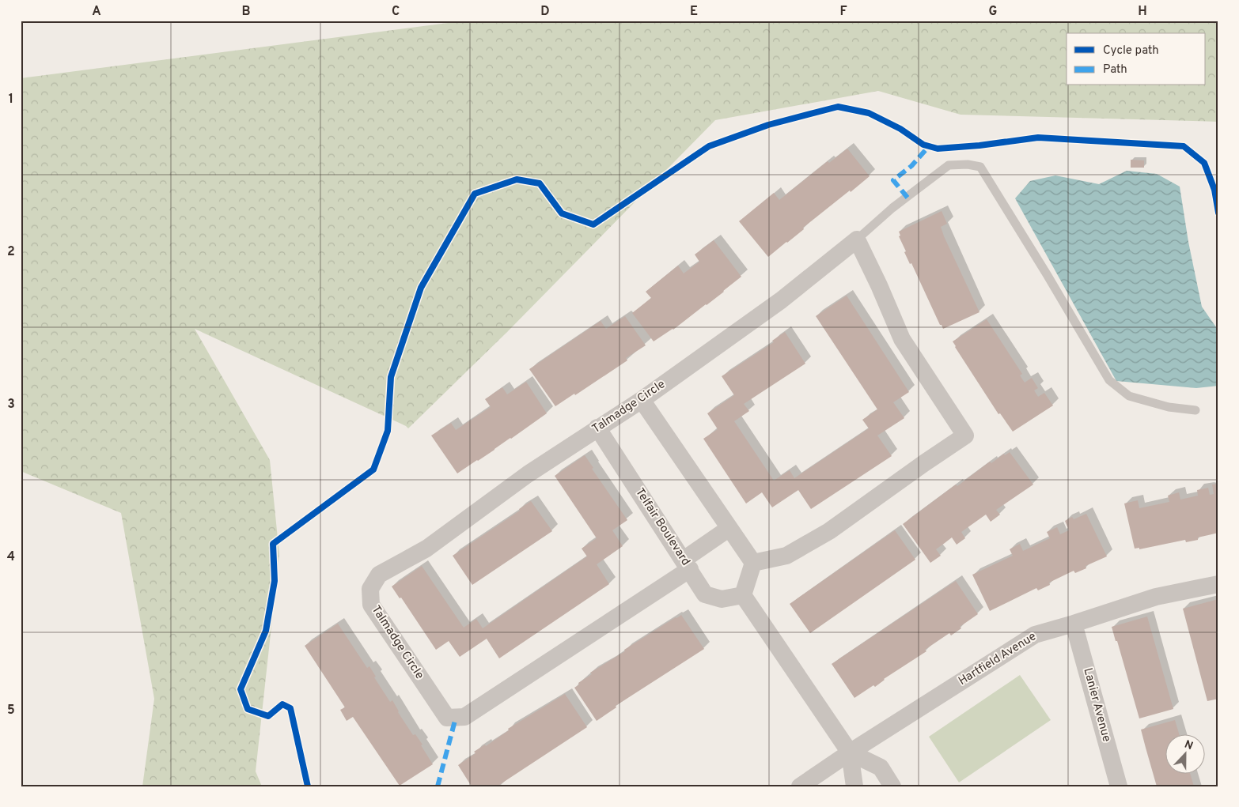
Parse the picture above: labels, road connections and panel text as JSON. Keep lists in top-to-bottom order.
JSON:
{
  "streets": {
    "street": [
      "Talmadge Circle",
      "Telfair Boulevard",
      "Hartfield Avenue",
      "Lanier Avenue"
    ]
  },
  "crossings": [
    ["Talmadge Circle", "Telfair Boulevard"],
    ["Hartfield Avenue", "Lanier Avenue"]
  ],
  "legend": ["Cycle path", "Path"],
  "north": "top",
  "grid": {
    "columns": [
      "A",
      "B",
      "C",
      "D",
      "E",
      "F",
      "G",
      "H"
    ],
    "rows": [
      "1",
      "2",
      "3",
      "4",
      "5"
    ]
  }
}
